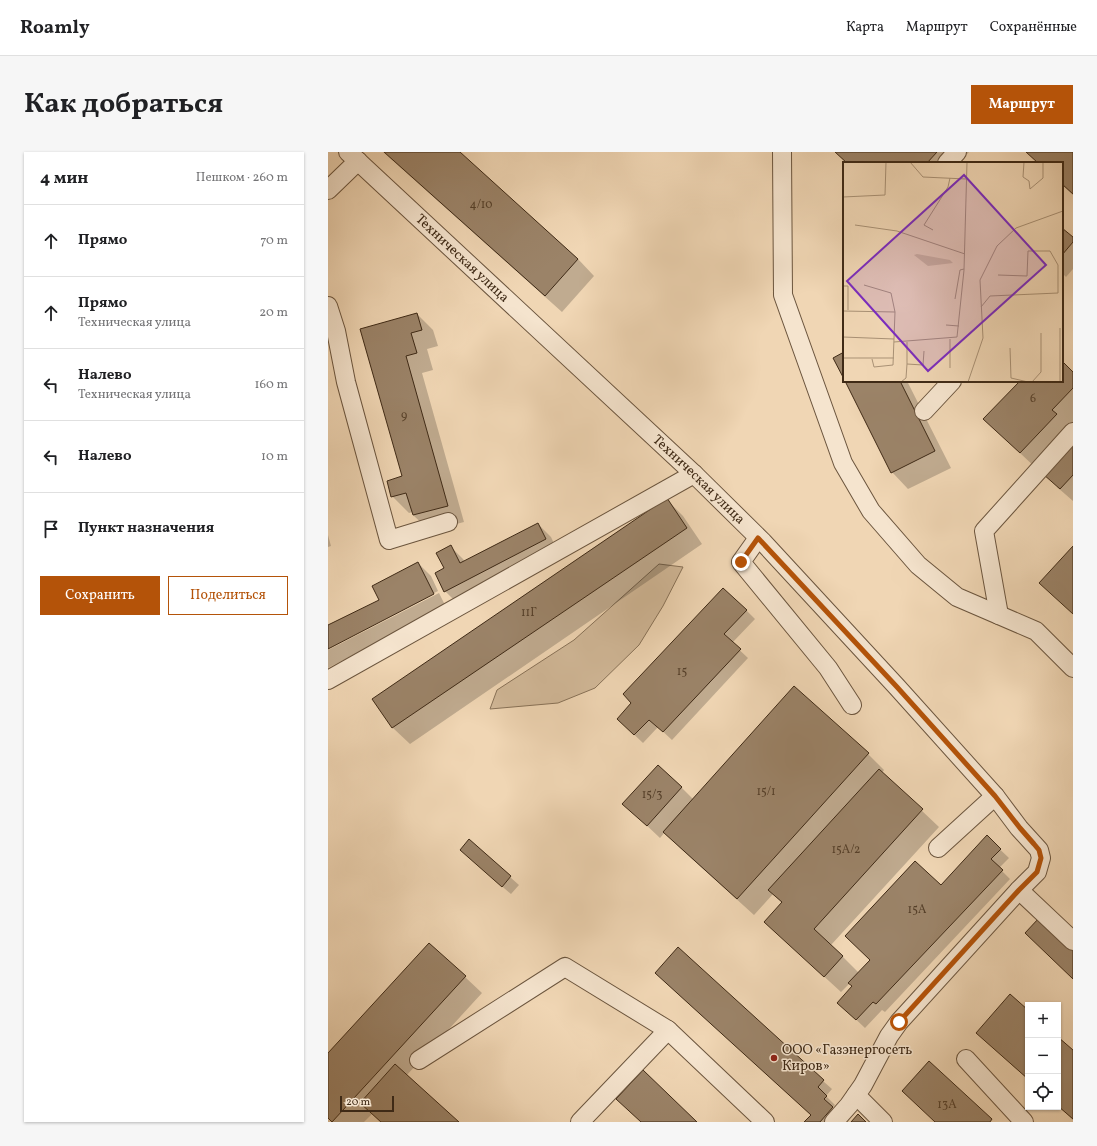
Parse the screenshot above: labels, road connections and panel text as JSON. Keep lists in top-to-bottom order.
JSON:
{
  "streets": {
    "lane": ["Техническая улица"]
  },
  "places": ["ООО «Газэнергосеть Киров»"],
  "house_numbers": [
    "4/10",
    "6",
    "9",
    "11Г",
    "15",
    "15/1",
    "15/3",
    "15А/2",
    "15А",
    "13А"
  ],
  "scale_bar": "20 m",
  "page": {
    "header": "Roamly",
    "nav": ["Карта", "Маршрут", "Сохранённые"],
    "title": "Как добраться",
    "buttons": [
      "Маршрут",
      ["Сохранить", "Поделиться"]
    ],
    "heading": ["4 мин", "Пешком · 260 m"],
    "list": [
      ["Прямо", "70 m"],
      ["Прямо", "Техническая улица", "20 m"],
      ["Налево", "Техническая улица", "160 m"],
      ["Налево", "10 m"],
      "Пункт назначения"
    ],
    "map_buttons": ["+", "−"],
    "scale": "20 m"
  }
}
